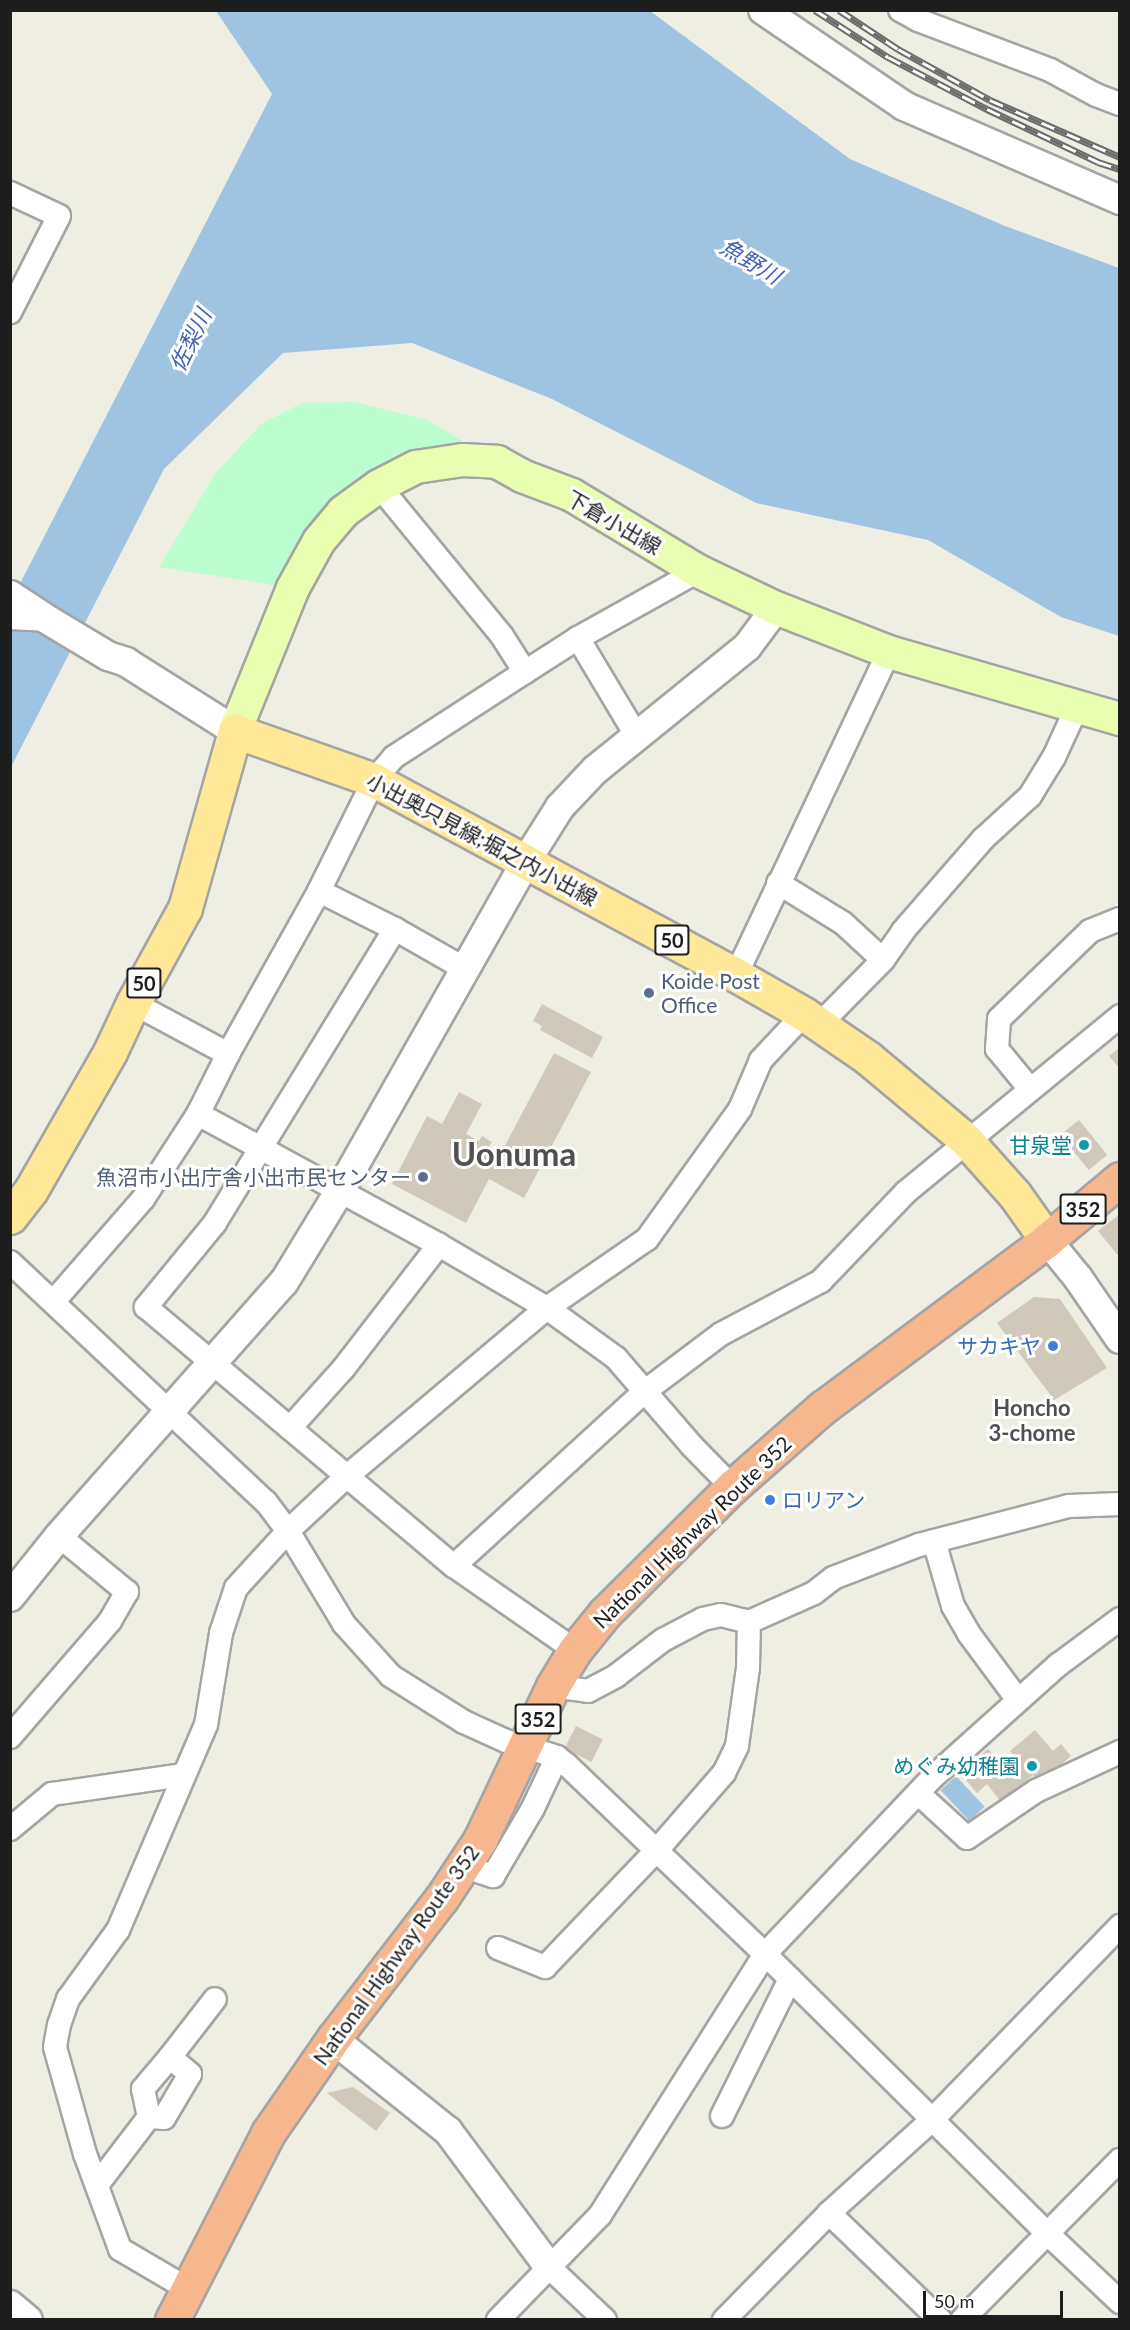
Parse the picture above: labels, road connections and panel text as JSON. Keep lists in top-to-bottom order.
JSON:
{
  "streets": {
    "highway": ["352", "National Highway Route 352"],
    "main road": ["下倉小出線", "小出奥只見線;堀之内小出線", "50"]
  },
  "crossings": [
    ["下倉小出線", "小出奥只見線;堀之内小出線"],
    ["下倉小出線", "50"],
    ["小出奥只見線;堀之内小出線", "50"],
    ["小出奥只見線;堀之内小出線", "National Highway Route 352"]
  ],
  "districts": ["Uonuma", "Honcho 3-chome"],
  "water": ["魚野川", "佐梨川"],
  "places": [
    "Koide Post Office",
    "甘泉堂",
    "魚沼市小出庁舎小出市民センター",
    "サカキヤ",
    "ロリアン",
    "めぐみ幼稚園"
  ],
  "scale_bar": "50 m"
}
